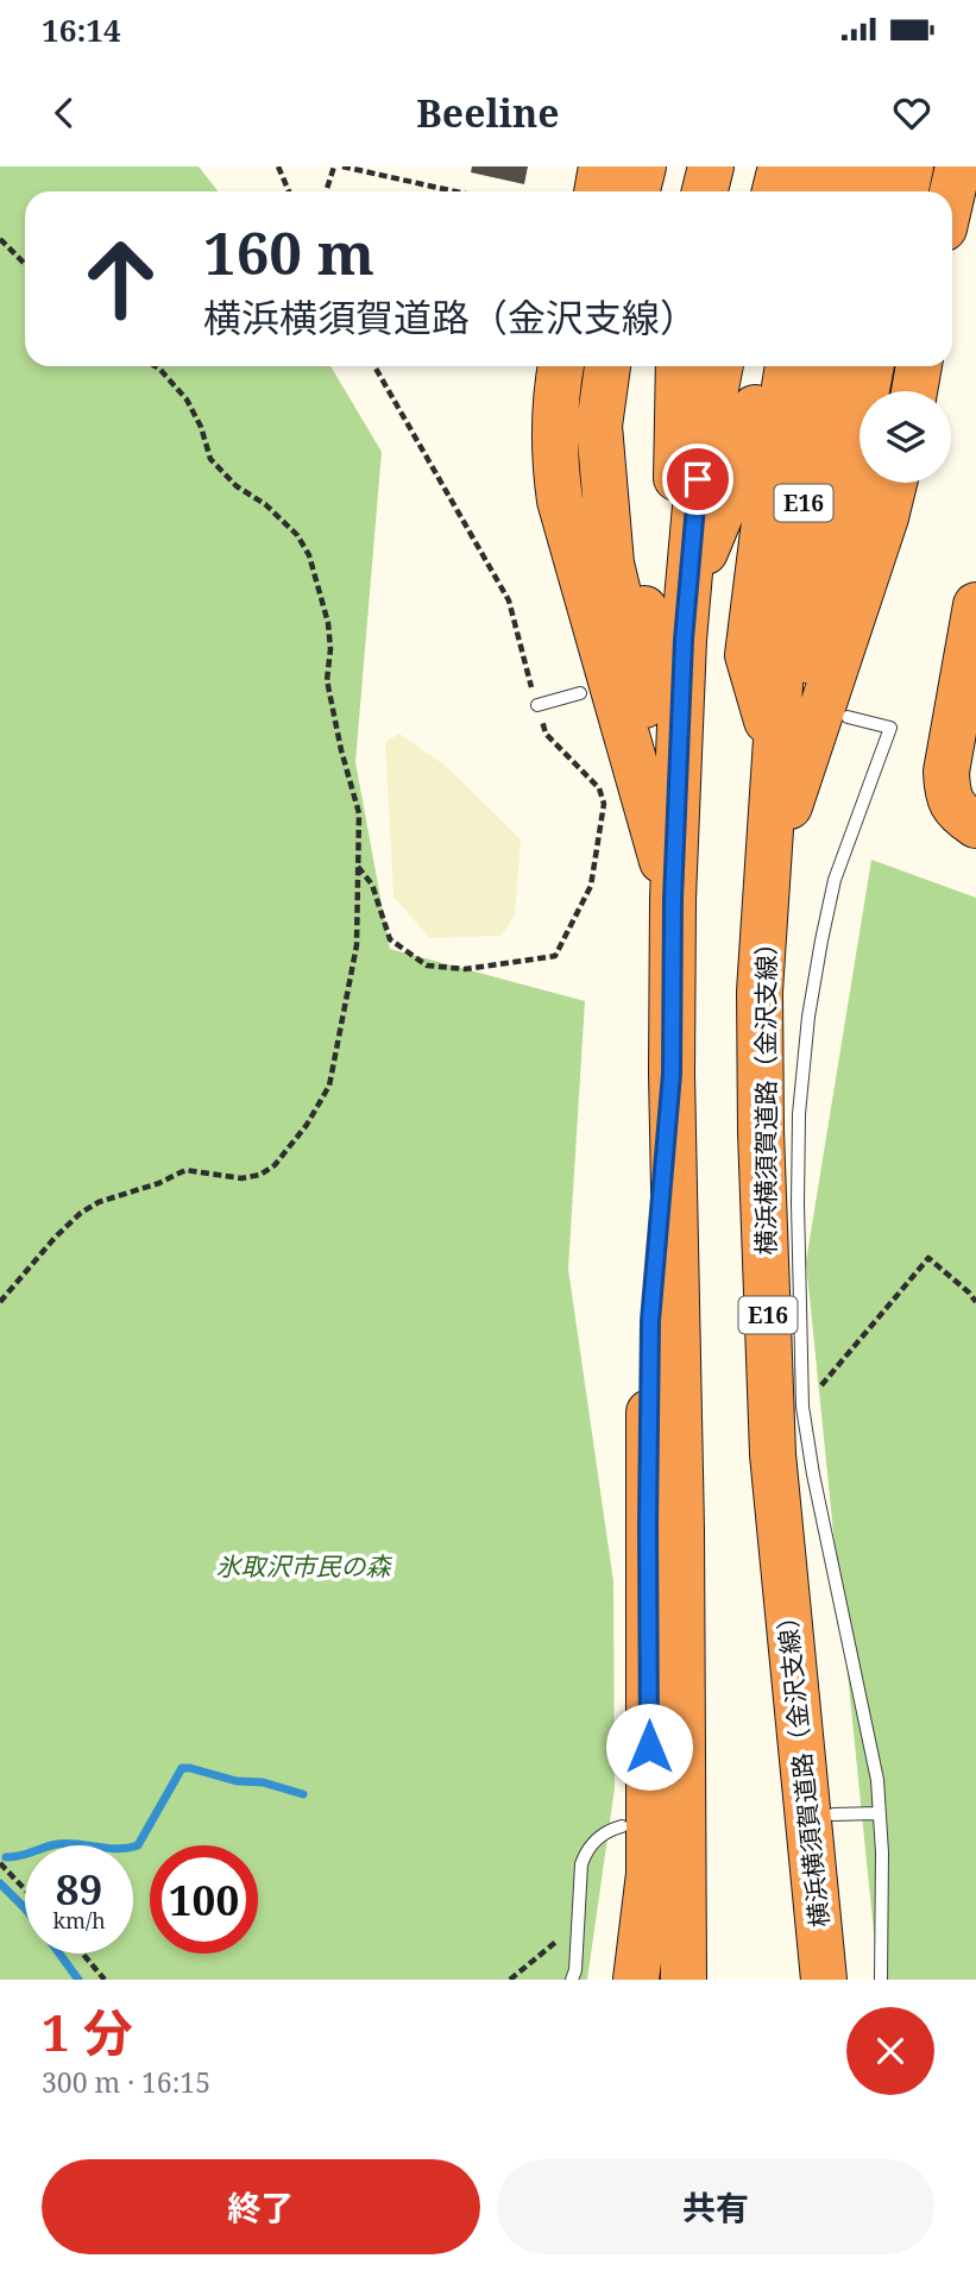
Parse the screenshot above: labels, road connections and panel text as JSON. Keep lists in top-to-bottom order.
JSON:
{
  "streets": {
    "highway": ["E16", "横浜横須賀道路（金沢支線）"]
  },
  "parks": ["氷取沢市民の森"],
  "page": {
    "status": "16:14",
    "header": "Beeline",
    "turn": ["160 m", "横浜横須賀道路（金沢支線）"],
    "speed": "89 km/h",
    "limit": "100",
    "heading": ["1 分", "300 m · 16:15"],
    "buttons": ["終了", "共有"]
  }
}
